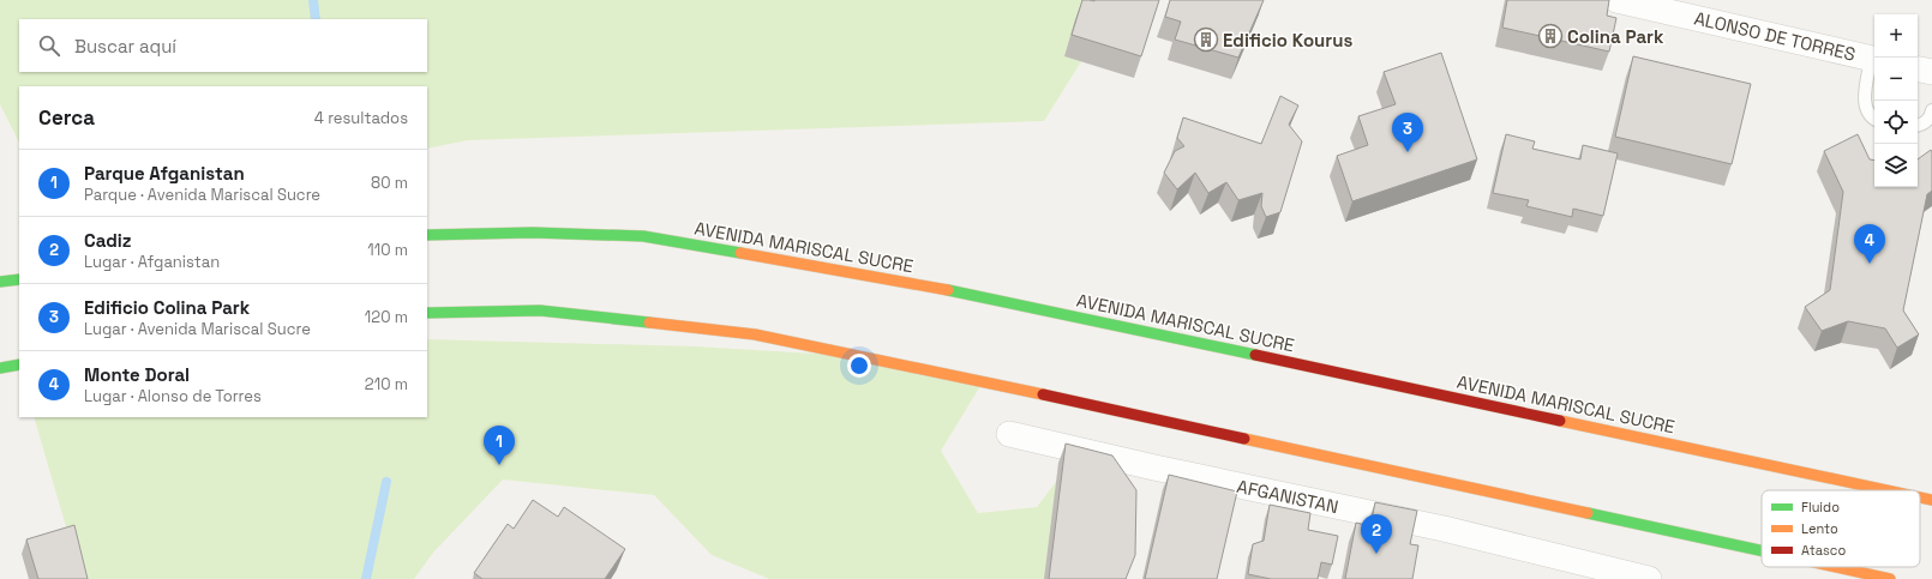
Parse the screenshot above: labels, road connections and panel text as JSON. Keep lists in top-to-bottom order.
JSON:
{
  "streets": {
    "main road": ["AVENIDA MARISCAL SUCRE"],
    "street": ["ALONSO DE TORRES", "AFGANISTAN"]
  },
  "places": {
    "building": ["Colina Park", "Edificio Kourus"]
  },
  "legend": ["Fluido", "Lento", "Atasco"],
  "page": {
    "map_buttons": ["+", "−"],
    "search": "Buscar aquí",
    "heading": ["Cerca", "4 resultados"],
    "pins": [
      "3",
      "4",
      "1",
      "2"
    ],
    "list": [
      {
        "mark": "1",
        "name": "Parque Afganistan",
        "note": "Parque · Avenida Mariscal Sucre",
        "value": "80 m"
      },
      {
        "mark": "2",
        "name": "Cadiz",
        "note": "Lugar · Afganistan",
        "value": "110 m"
      },
      {
        "mark": "3",
        "name": "Edificio Colina Park",
        "note": "Lugar · Avenida Mariscal Sucre",
        "value": "120 m"
      },
      {
        "mark": "4",
        "name": "Monte Doral",
        "note": "Lugar · Alonso de Torres",
        "value": "210 m"
      }
    ]
  }
}
